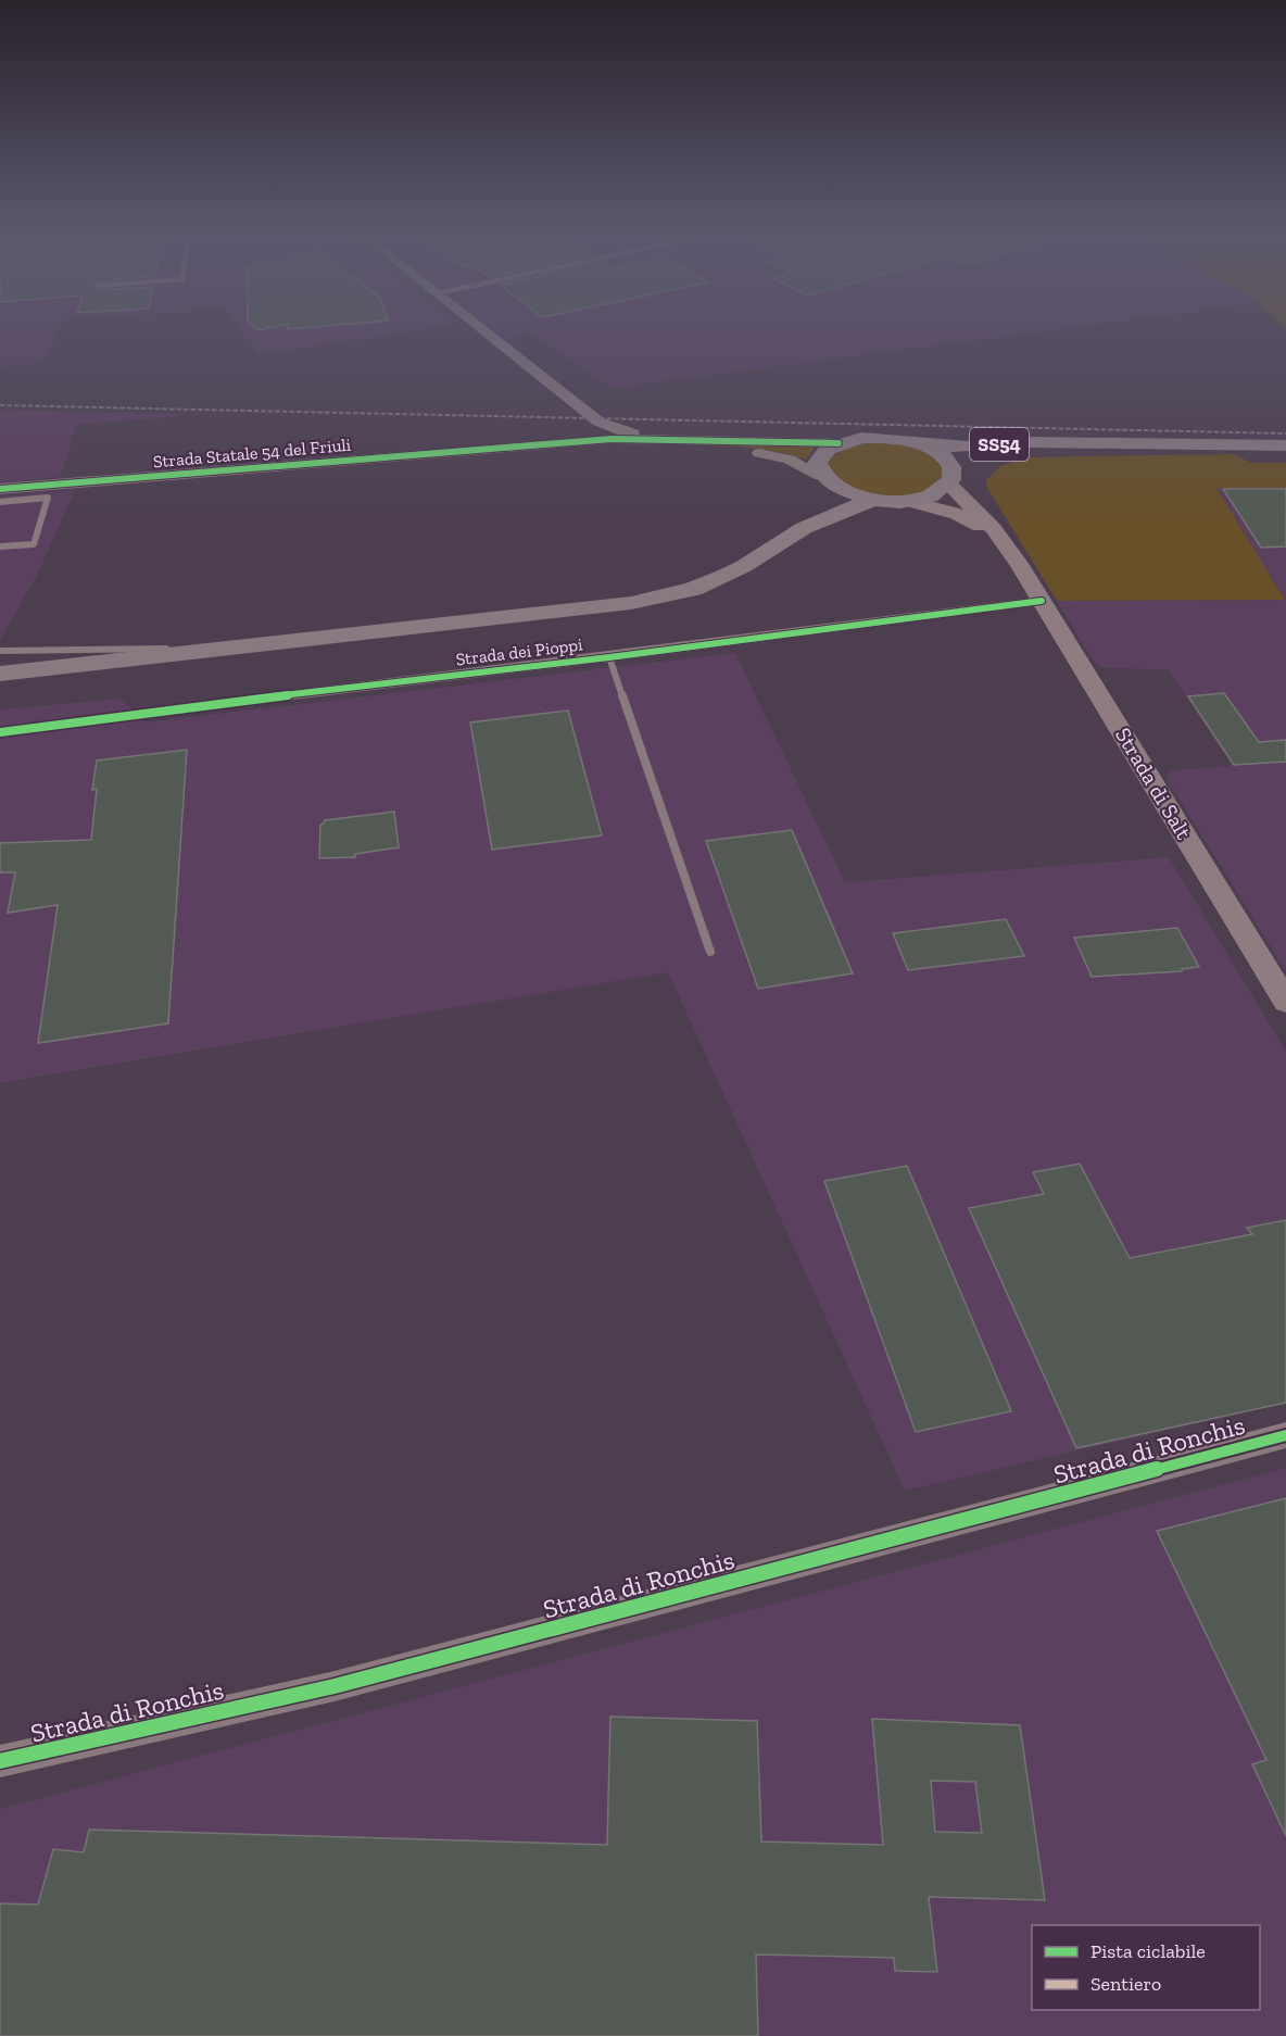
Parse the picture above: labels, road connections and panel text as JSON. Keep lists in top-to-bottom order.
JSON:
{
  "streets": {
    "main road": ["SS54", "Strada Statale 54 del Friuli", "Strada di Salt"],
    "street": ["Strada dei Pioppi", "Strada di Ronchis"]
  },
  "crossings": [
    ["Strada dei Pioppi", "Strada di Salt"]
  ],
  "legend": ["Pista ciclabile", "Sentiero"]
}
